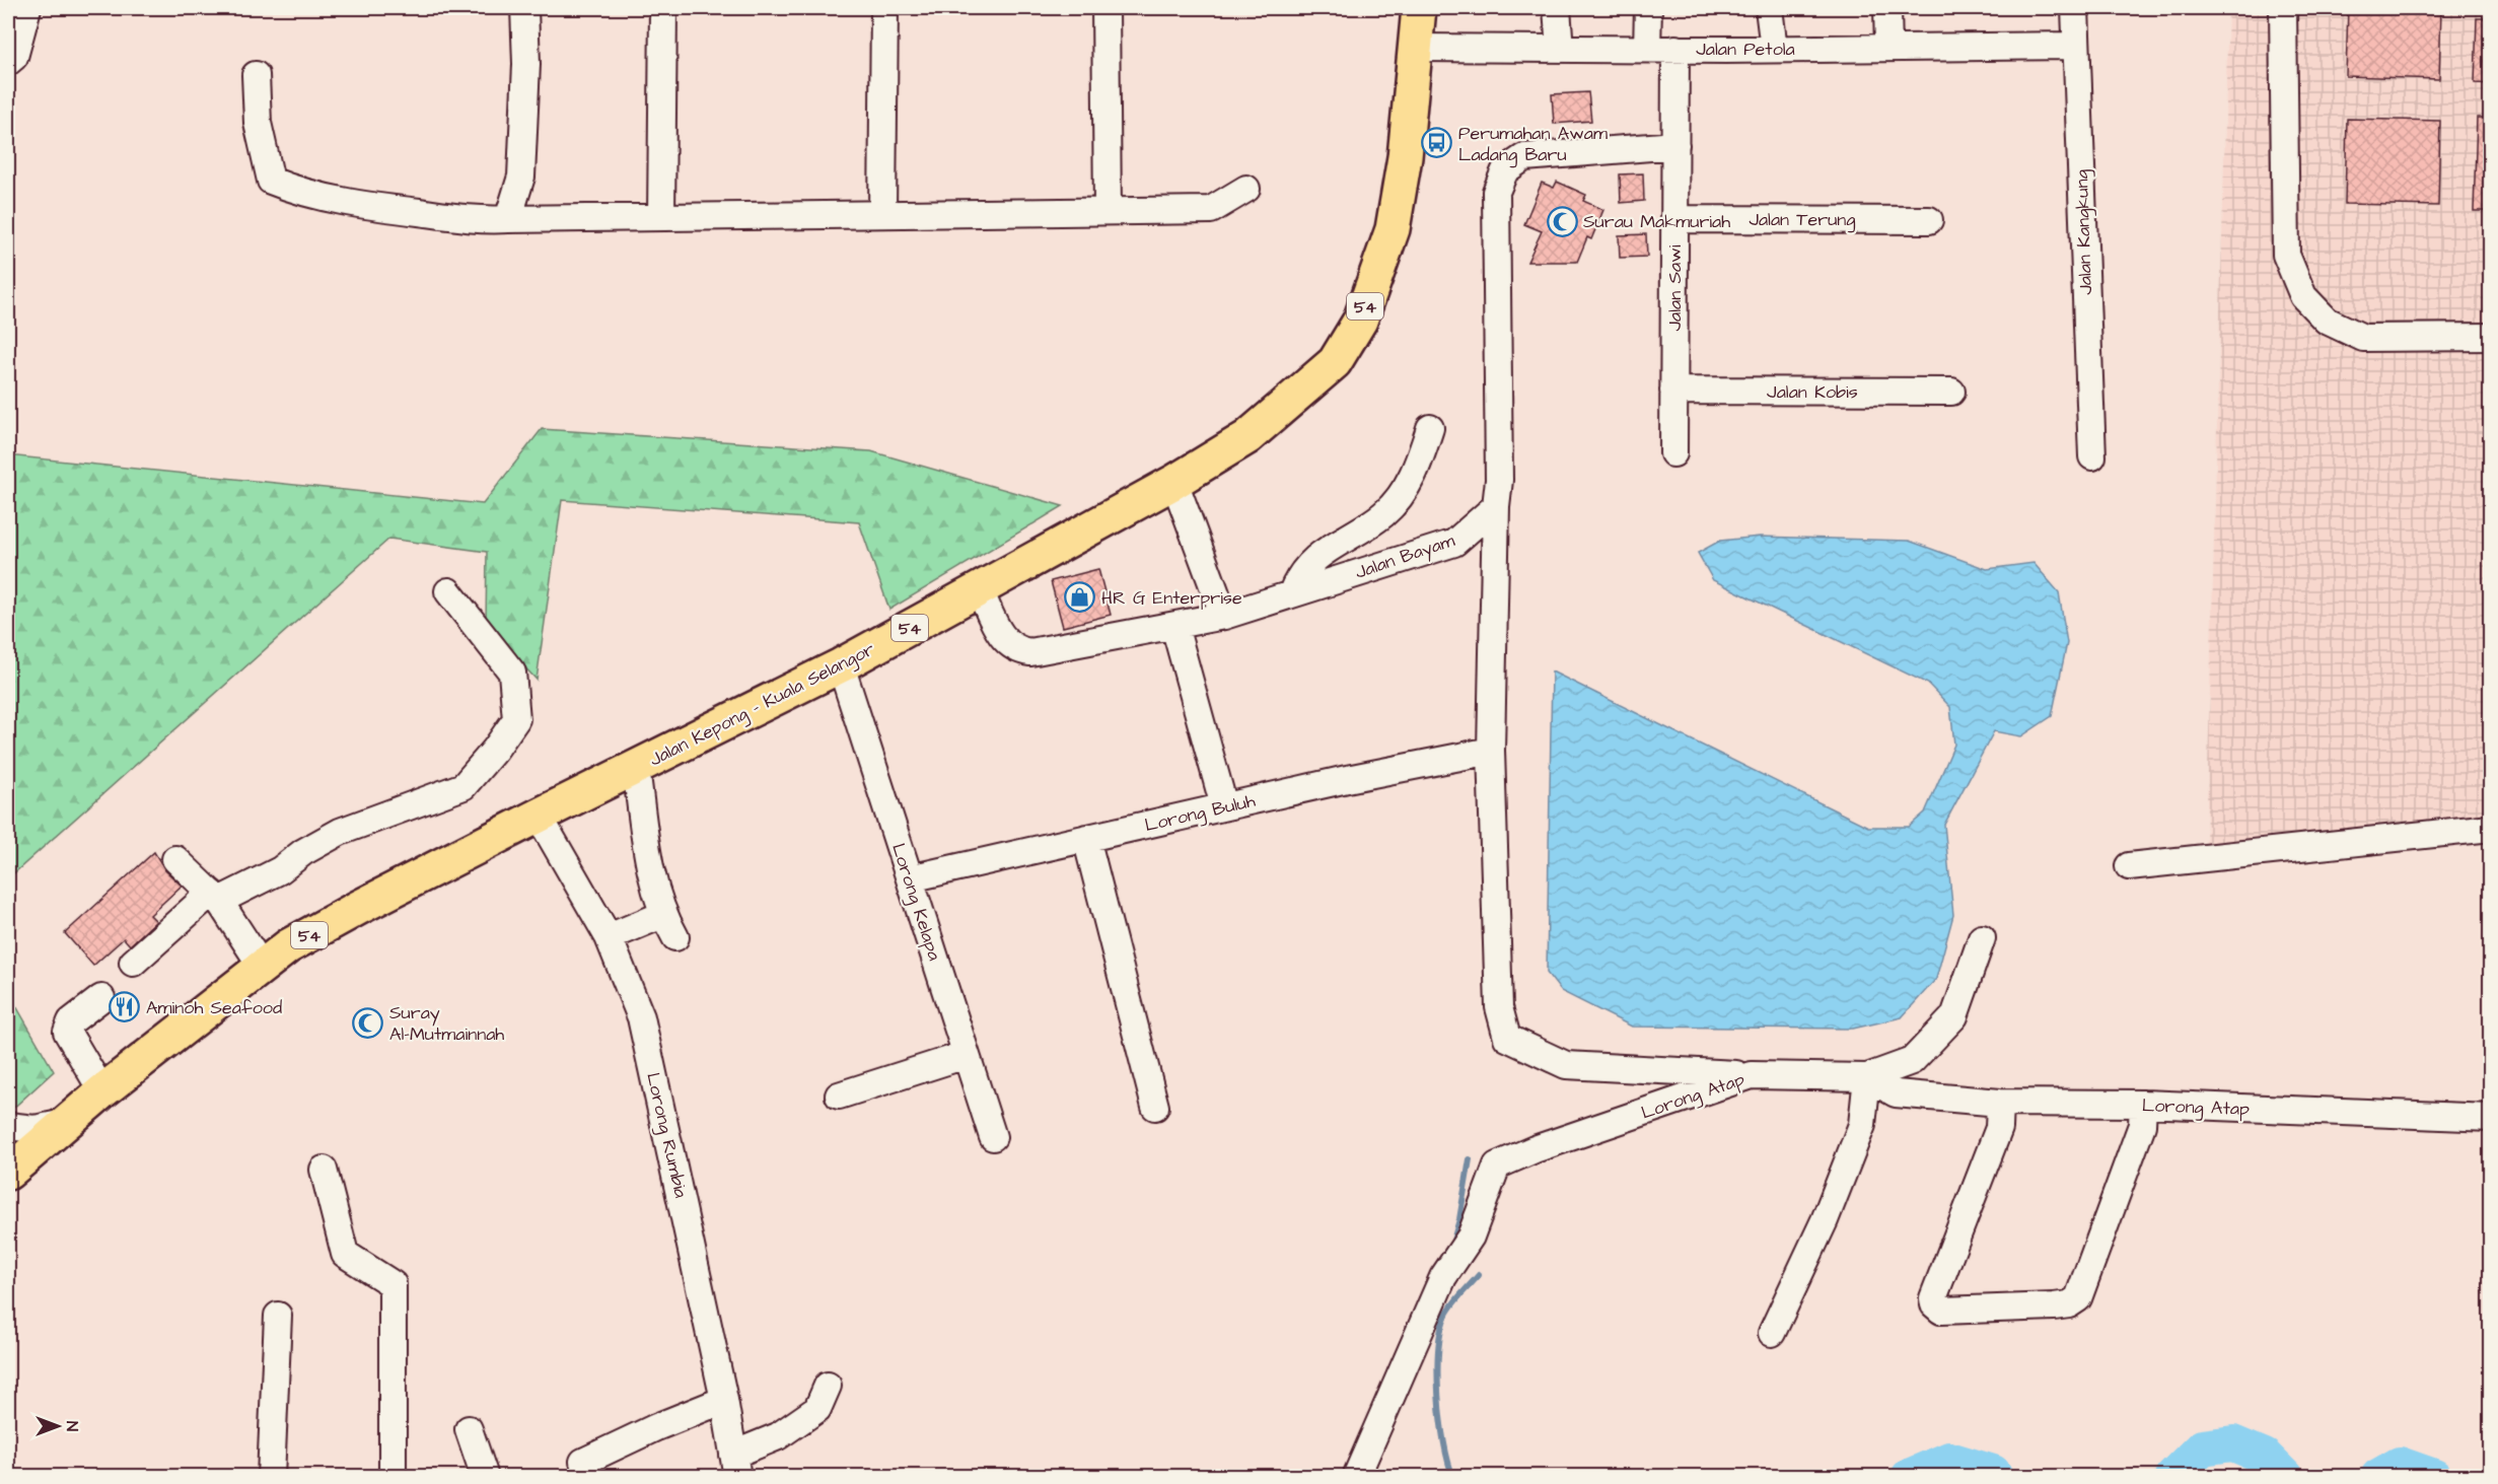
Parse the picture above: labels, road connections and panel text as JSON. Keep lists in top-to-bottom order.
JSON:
{
  "streets": {
    "highway": ["54", "Jalan Kepong - Kuala Selangor"],
    "street": [
      "Jalan Petola",
      "Jalan Terung",
      "Jalan Kangkung",
      "Jalan Sawi",
      "Jalan Kobis",
      "Jalan Bayam",
      "Lorong Buluh",
      "Lorong Kelapa",
      "Lorong Atap",
      "Lorong Rumbia"
    ]
  },
  "crossings": [
    ["Jalan Petola", "Jalan Kangkung"],
    ["Jalan Petola", "Jalan Sawi"],
    ["Jalan Petola", "Jalan Kepong - Kuala Selangor"],
    ["Jalan Terung", "Jalan Sawi"],
    ["Jalan Sawi", "Jalan Kobis"],
    ["Jalan Bayam", "Jalan Kepong - Kuala Selangor"],
    ["Jalan Kepong - Kuala Selangor", "Lorong Kelapa"],
    ["Jalan Kepong - Kuala Selangor", "Lorong Rumbia"],
    ["Lorong Buluh", "Lorong Kelapa"]
  ],
  "places": {
    "bus stop": ["Perumahan Awam Ladang Baru"],
    "mosque": ["Surau Makmuriah", "Suray Al-Mutmainnah"],
    "shop": ["HR G Enterprise"],
    "restaurant": ["Aminoh Seafood"]
  },
  "north": "right"
}
